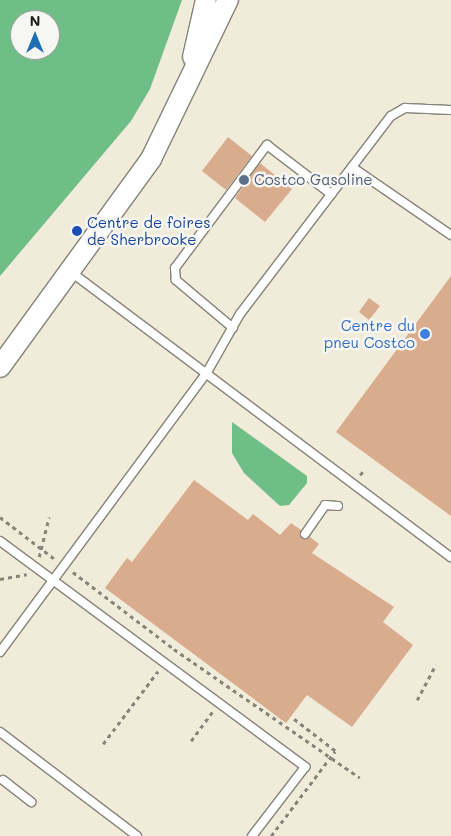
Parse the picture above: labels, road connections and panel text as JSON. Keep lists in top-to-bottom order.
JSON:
{
  "places": ["Costco Gasoline", "Centre de foires de Sherbrooke", "Centre du pneu Costco"],
  "north": "top"
}
